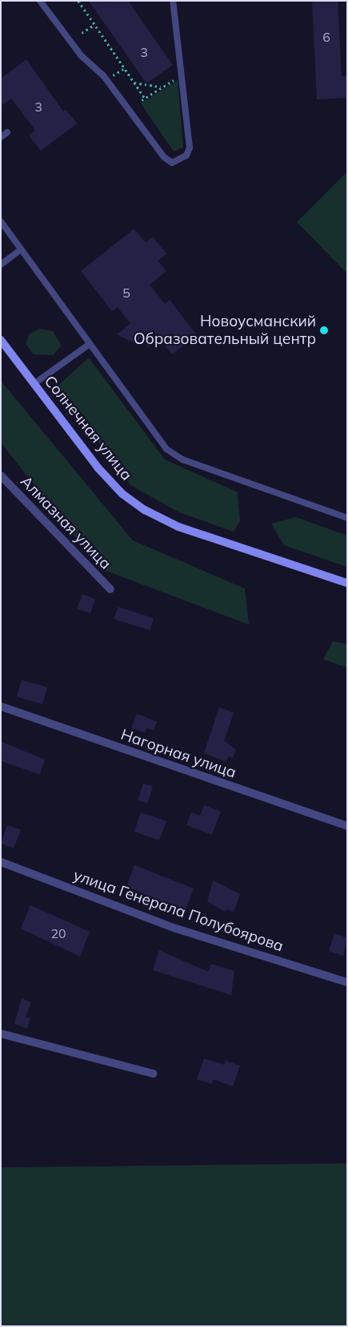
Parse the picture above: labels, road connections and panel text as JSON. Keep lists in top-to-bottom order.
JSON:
{
  "streets": {
    "street": [
      "Солнечная улица",
      "Алмазная улица",
      "Нагорная улица",
      "улица Генерала Полубоярова"
    ]
  },
  "places": ["Новоусманский Образовательный центр"],
  "house_numbers": [
    "6",
    "3",
    "3",
    "5",
    "20"
  ]
}
